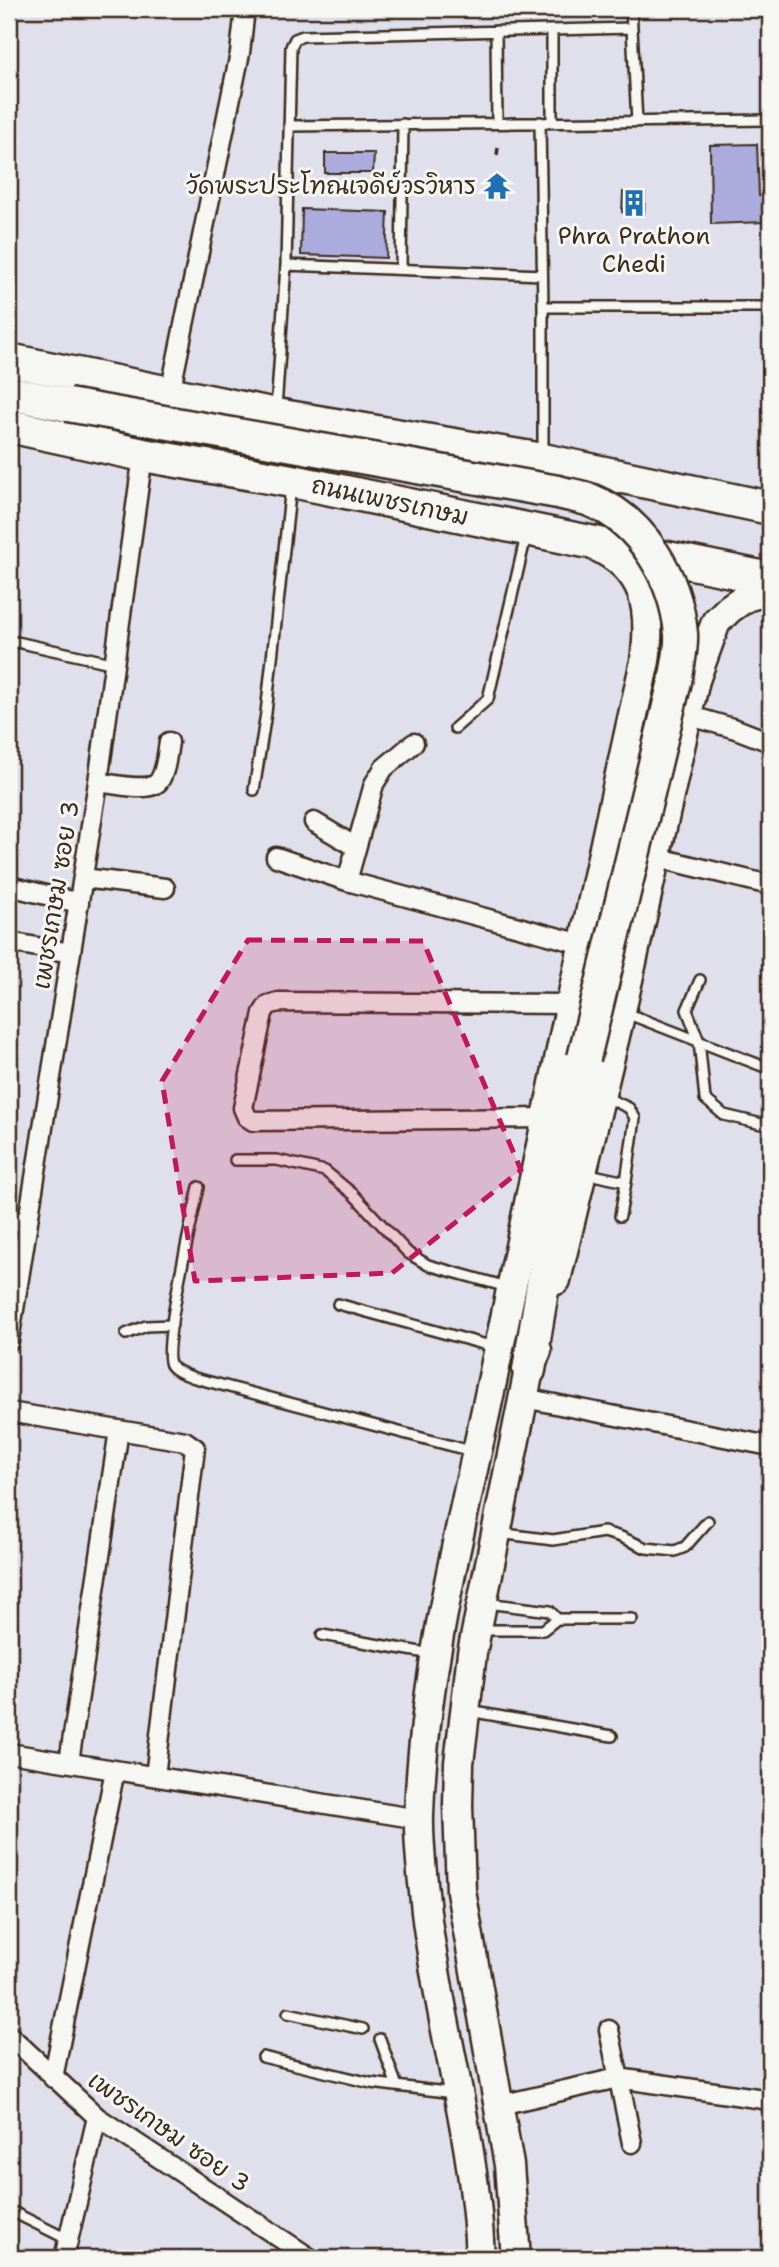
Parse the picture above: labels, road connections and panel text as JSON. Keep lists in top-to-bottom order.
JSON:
{
  "streets": {
    "highway": ["ถนนเพชรเกษม"],
    "street": ["เพชรเกษม ซอย 3"]
  },
  "crossings": [
    ["ถนนเพชรเกษม", "เพชรเกษม ซอย 3"]
  ],
  "places": {
    "temple": ["วัดพระประโทณเจดีย์วรวิหาร"],
    "building": ["Phra Prathon Chedi"]
  }
}
